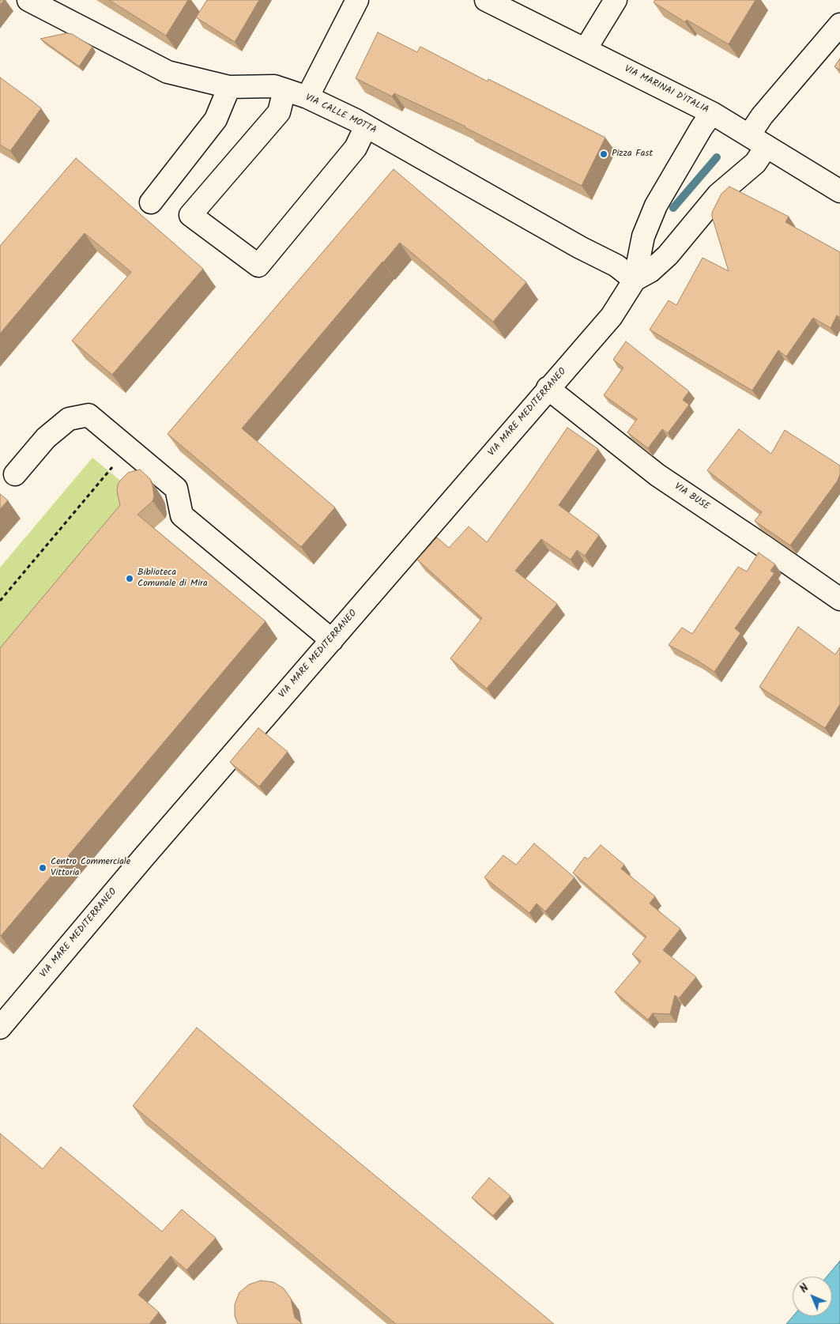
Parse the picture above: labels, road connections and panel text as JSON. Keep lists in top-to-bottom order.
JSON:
{
  "streets": {
    "street": [
      "VIA MARINAI D'ITALIA",
      "VIA CALLE MOTTA",
      "VIA MARE MEDITERRANEO",
      "VIA BUSE"
    ]
  },
  "crossings": [
    ["VIA MARINAI D'ITALIA", "VIA MARE MEDITERRANEO"],
    ["VIA CALLE MOTTA", "VIA MARE MEDITERRANEO"],
    ["VIA MARE MEDITERRANEO", "VIA BUSE"]
  ],
  "places": ["Pizza Fast", "Biblioteca Comunale di Mira", "Centro Commerciale Vittoria"],
  "north": "top left"
}
